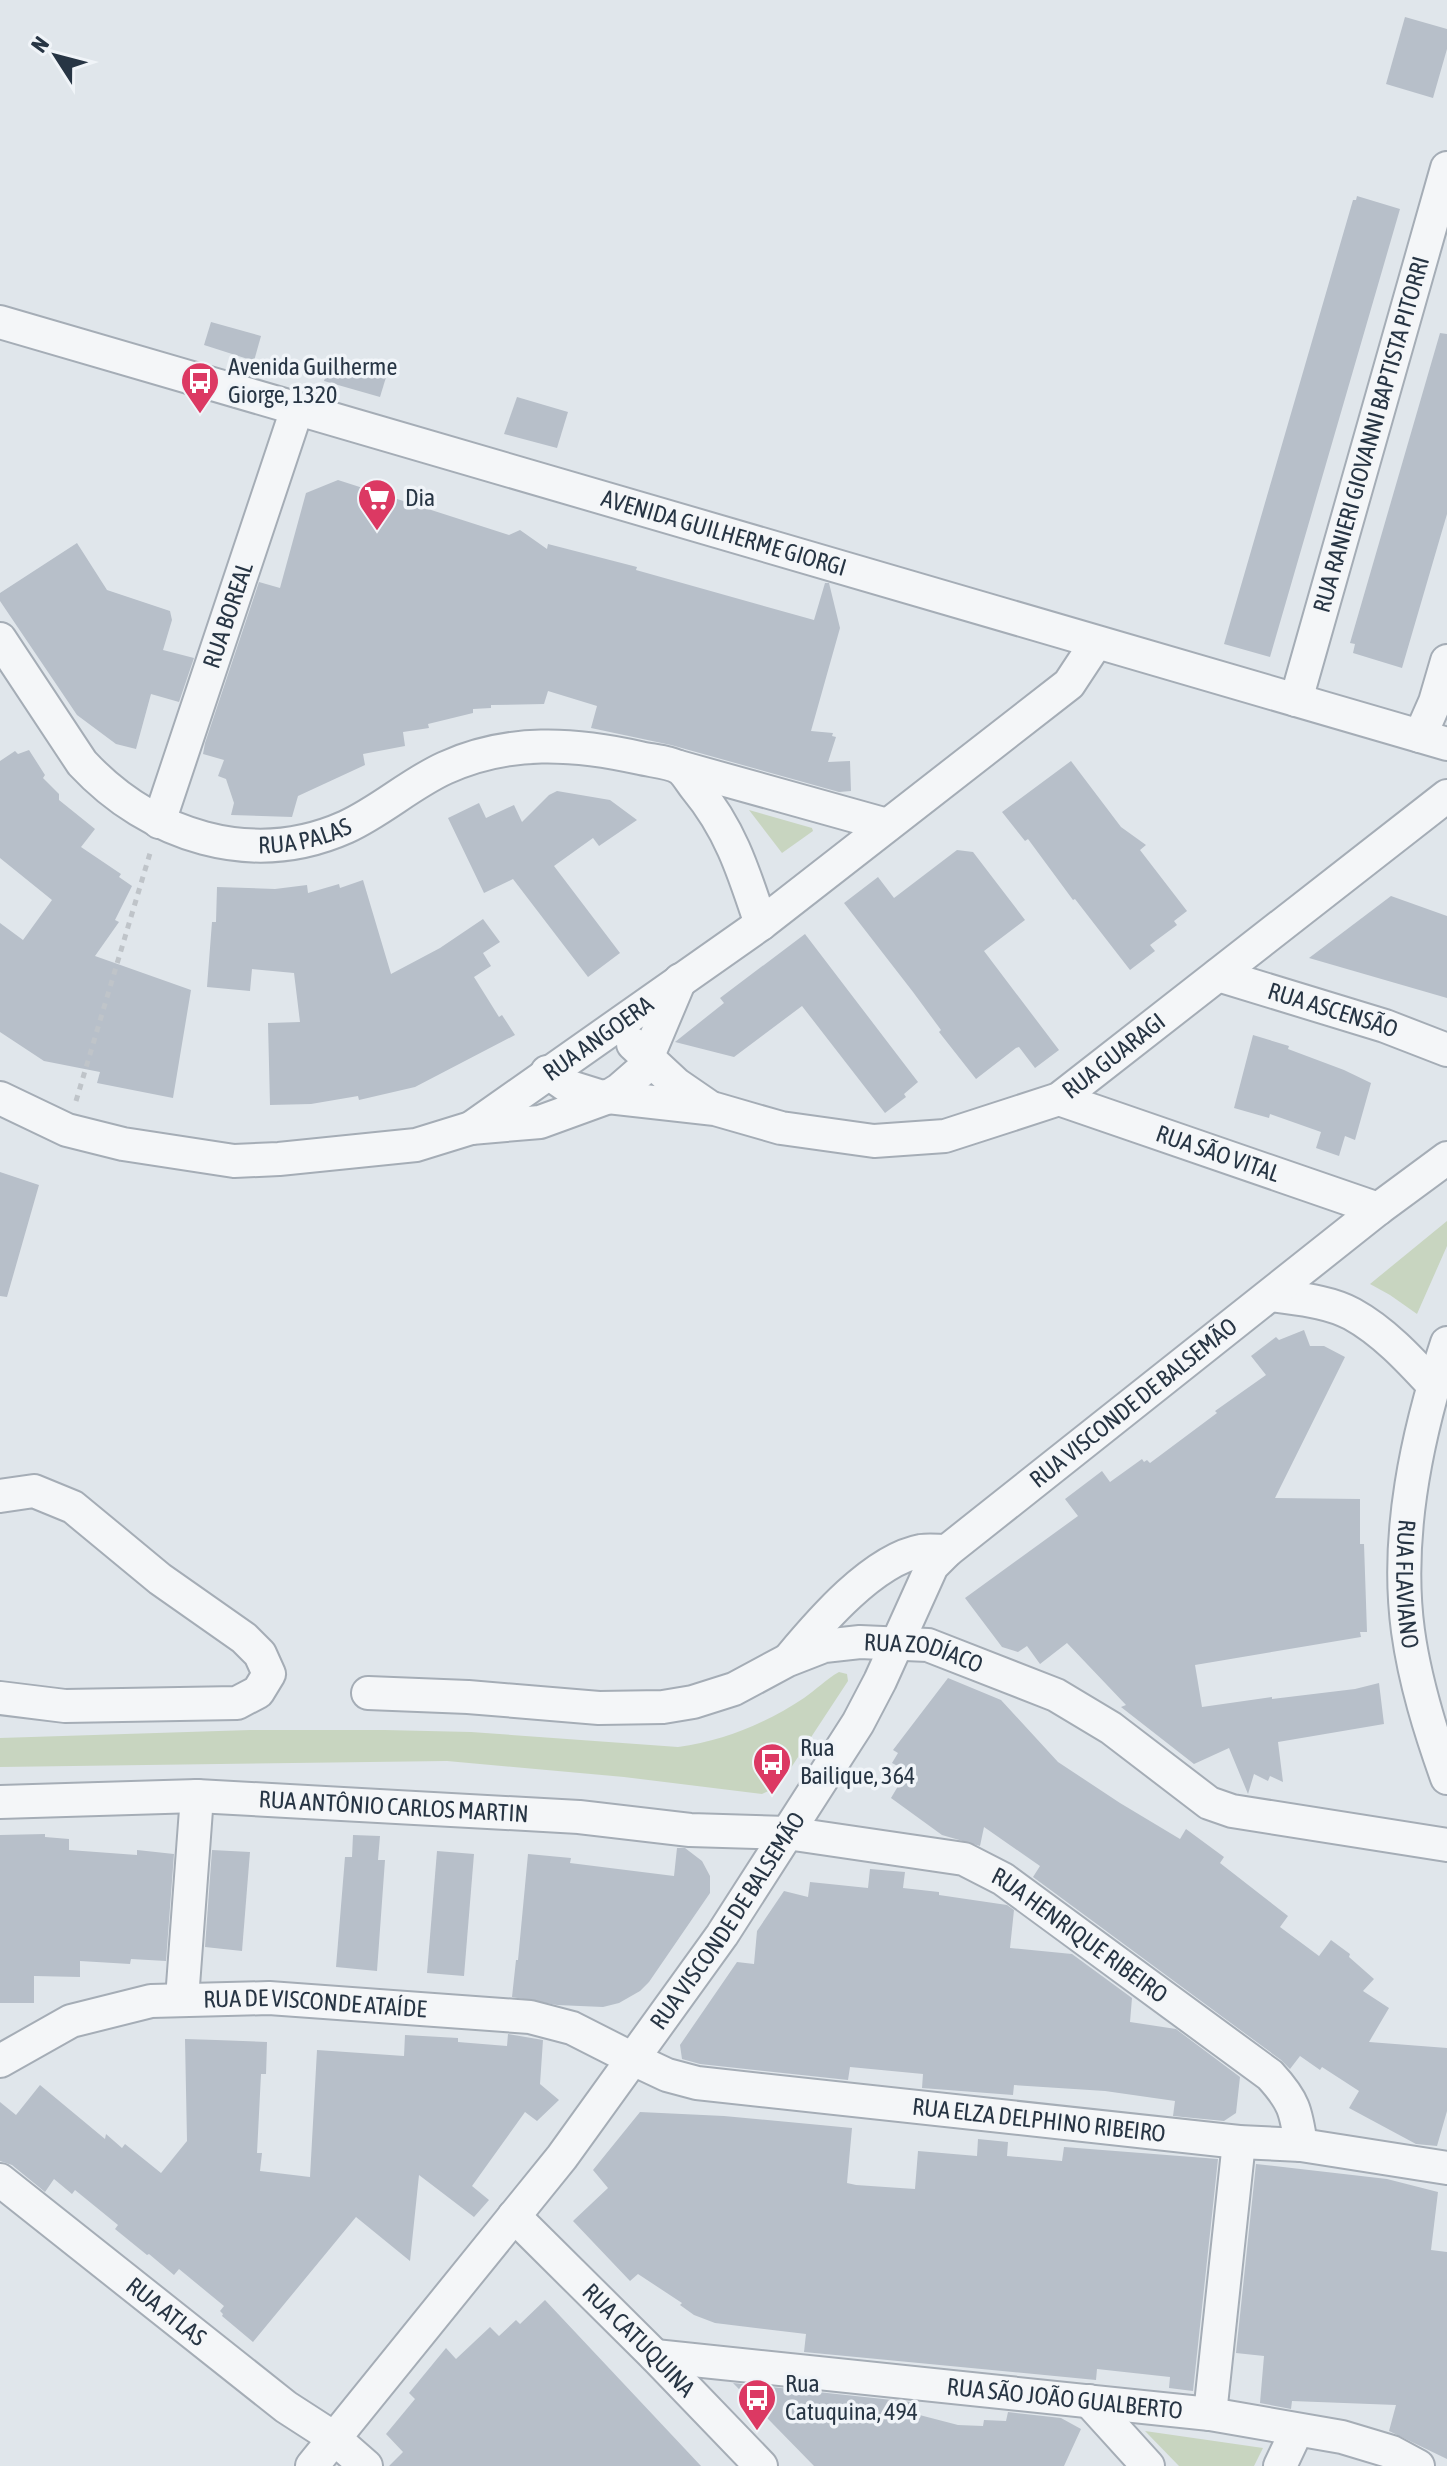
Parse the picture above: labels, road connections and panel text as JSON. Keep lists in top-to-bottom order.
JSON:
{
  "streets": {
    "street": [
      "RUA RANIERI GIOVANNI BAPTISTA PITORRI",
      "AVENIDA GUILHERME GIORGI",
      "RUA BOREAL",
      "RUA PALAS",
      "RUA ASCENSÃO",
      "RUA ANGOERA",
      "RUA GUARAGI",
      "RUA SÃO VITAL",
      "RUA VISCONDE DE BALSEMÃO",
      "RUA FLAVIANO",
      "RUA ZODÍACO",
      "RUA ANTÔNIO CARLOS MARTIN",
      "RUA HENRIQUE RIBEIRO",
      "RUA DE VISCONDE ATAÍDE",
      "RUA ELZA DELPHINO RIBEIRO",
      "RUA ATLAS",
      "RUA CATUQUINA",
      "RUA SÃO JOÃO GUALBERTO"
    ]
  },
  "crossings": [
    ["RUA RANIERI GIOVANNI BAPTISTA PITORRI", "AVENIDA GUILHERME GIORGI"],
    ["AVENIDA GUILHERME GIORGI", "RUA BOREAL"],
    ["AVENIDA GUILHERME GIORGI", "RUA ANGOERA"],
    ["RUA BOREAL", "RUA PALAS"],
    ["RUA PALAS", "RUA ANGOERA"],
    ["RUA ASCENSÃO", "RUA GUARAGI"],
    ["RUA ANGOERA", "RUA GUARAGI"],
    ["RUA GUARAGI", "RUA SÃO VITAL"],
    ["RUA SÃO VITAL", "RUA VISCONDE DE BALSEMÃO"],
    ["RUA VISCONDE DE BALSEMÃO", "RUA ZODÍACO"],
    ["RUA VISCONDE DE BALSEMÃO", "RUA ANTÔNIO CARLOS MARTIN"],
    ["RUA VISCONDE DE BALSEMÃO", "RUA HENRIQUE RIBEIRO"],
    ["RUA VISCONDE DE BALSEMÃO", "RUA DE VISCONDE ATAÍDE"],
    ["RUA VISCONDE DE BALSEMÃO", "RUA ELZA DELPHINO RIBEIRO"],
    ["RUA VISCONDE DE BALSEMÃO", "RUA ATLAS"],
    ["RUA VISCONDE DE BALSEMÃO", "RUA CATUQUINA"],
    ["RUA ANTÔNIO CARLOS MARTIN", "RUA HENRIQUE RIBEIRO"],
    ["RUA HENRIQUE RIBEIRO", "RUA ELZA DELPHINO RIBEIRO"],
    ["RUA DE VISCONDE ATAÍDE", "RUA ELZA DELPHINO RIBEIRO"],
    ["RUA CATUQUINA", "RUA SÃO JOÃO GUALBERTO"]
  ],
  "places": {
    "bus stop": ["Avenida Guilherme Giorge, 1320", "Rua Bailique, 364", "Rua Catuquina, 494"],
    "supermarket": ["Dia"]
  },
  "north": "top left"
}
